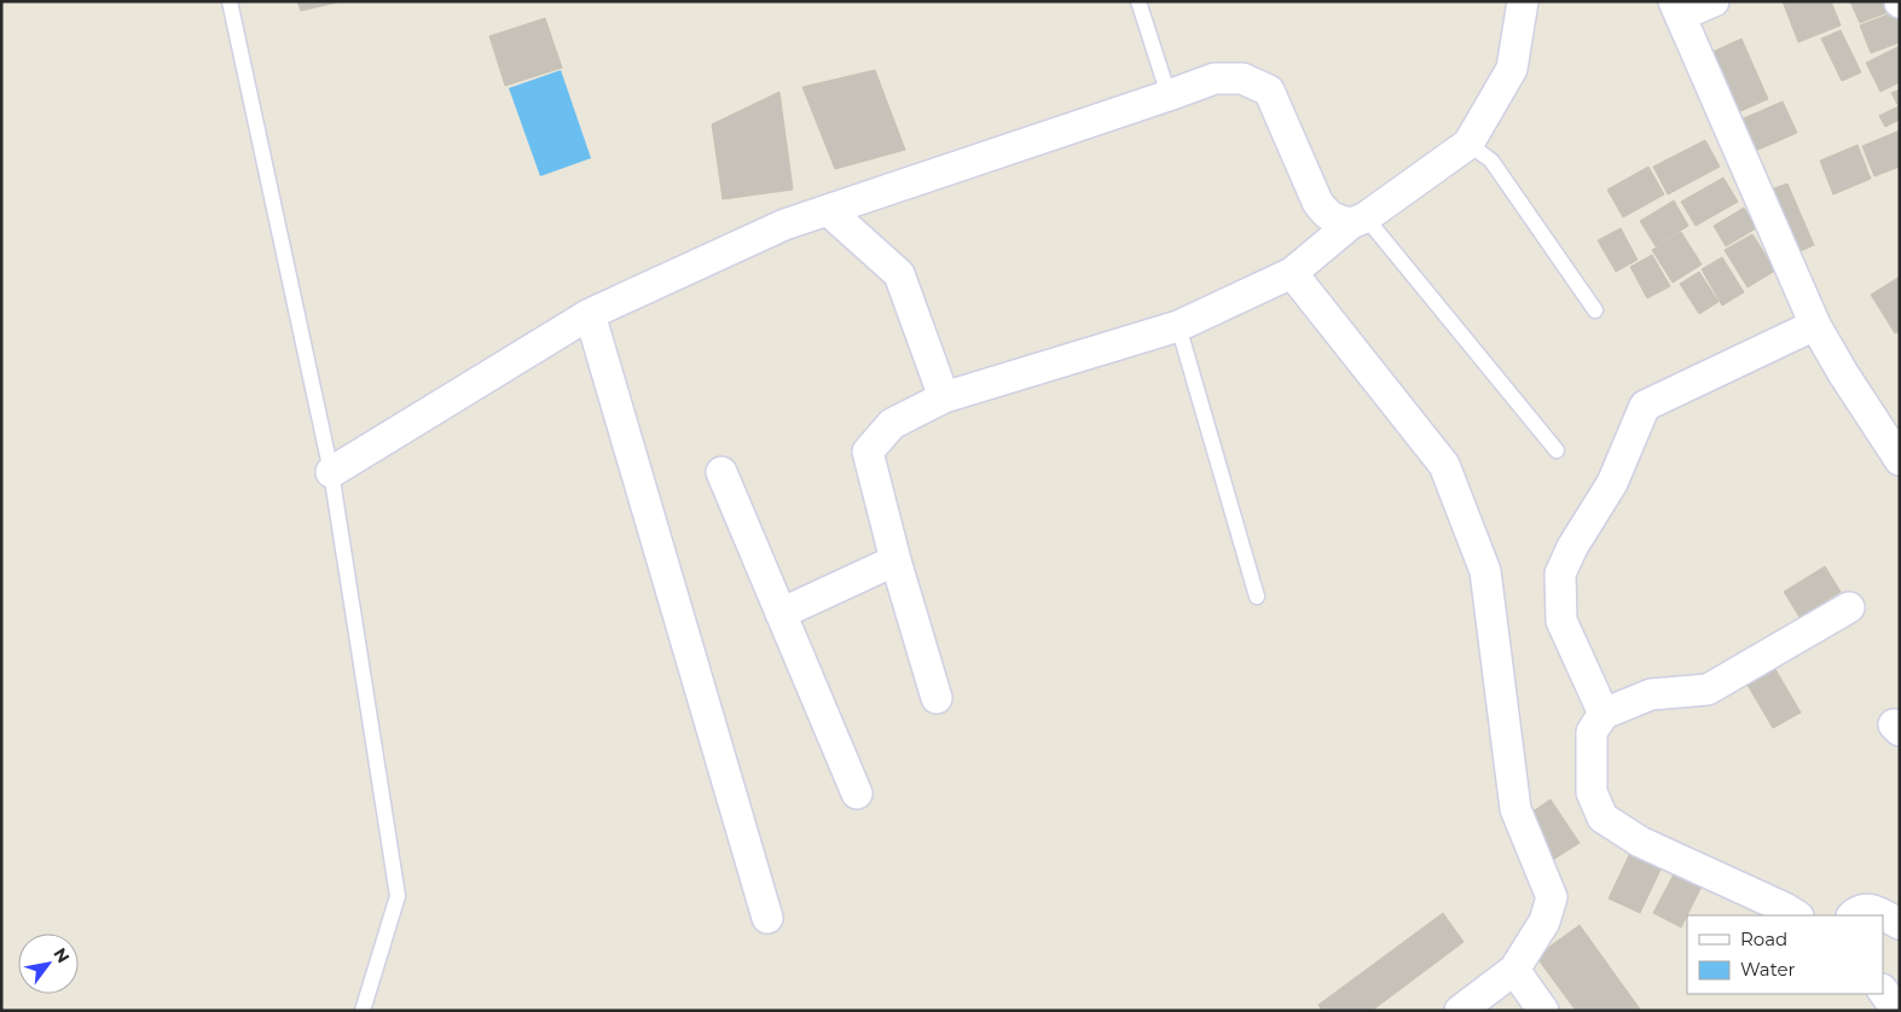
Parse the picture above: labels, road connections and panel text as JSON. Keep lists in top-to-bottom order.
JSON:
{
  "legend": ["Road", "Water"],
  "north": "top right"
}
